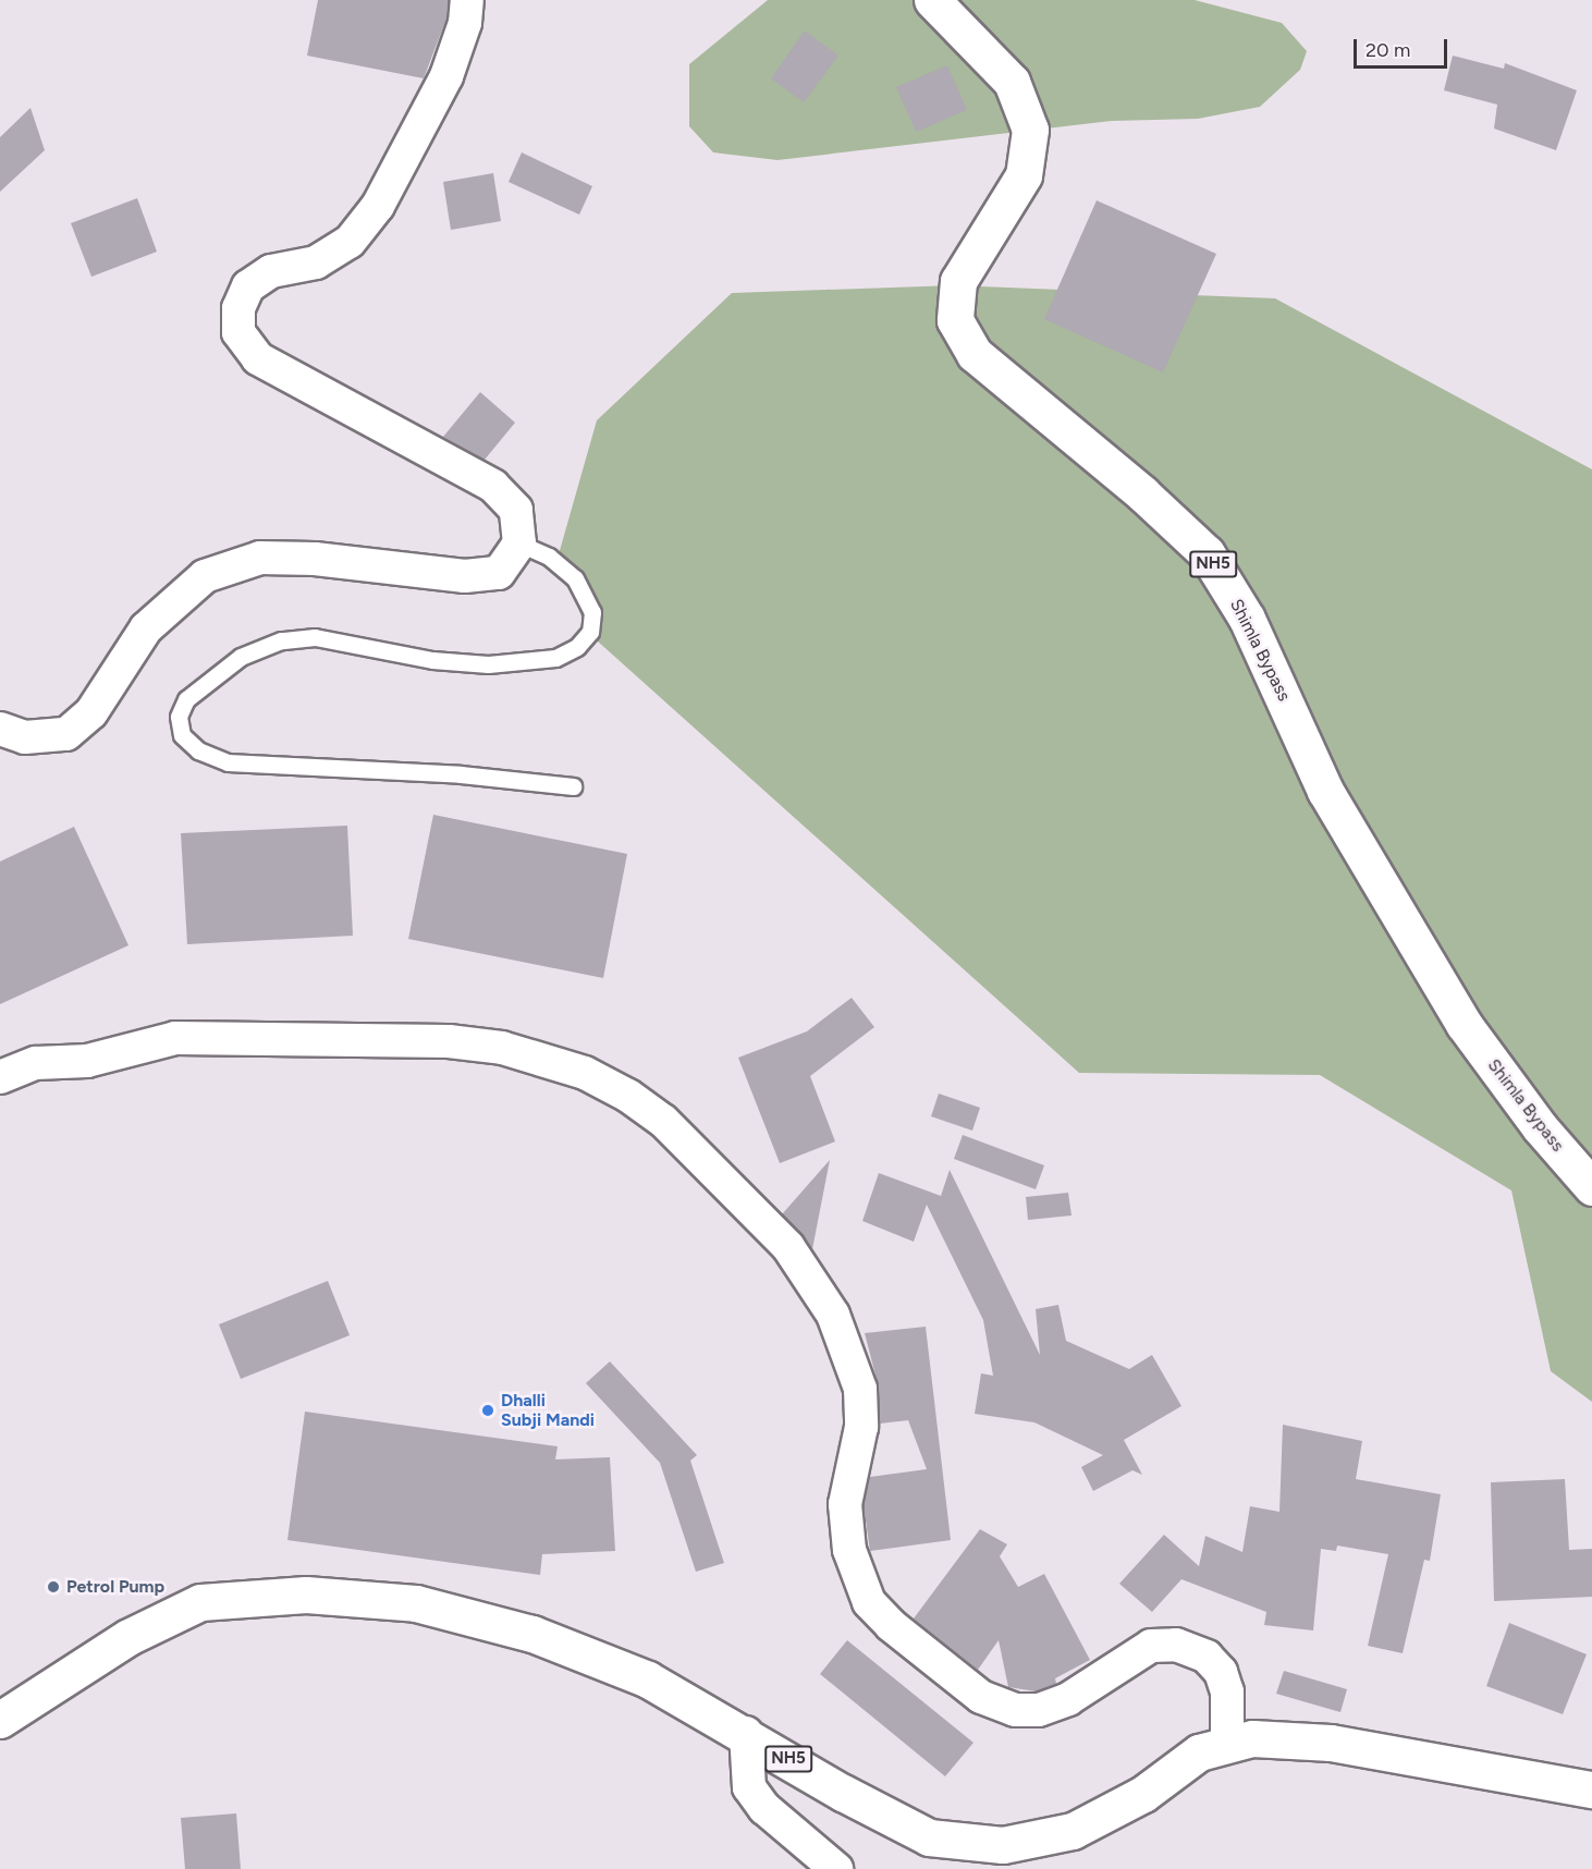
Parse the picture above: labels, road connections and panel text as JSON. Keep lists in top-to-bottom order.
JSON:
{
  "streets": {
    "highway": ["NH5", "Shimla Bypass"]
  },
  "places": ["Dhalli Subji Mandi", "Petrol Pump"],
  "scale_bar": "20 m"
}
